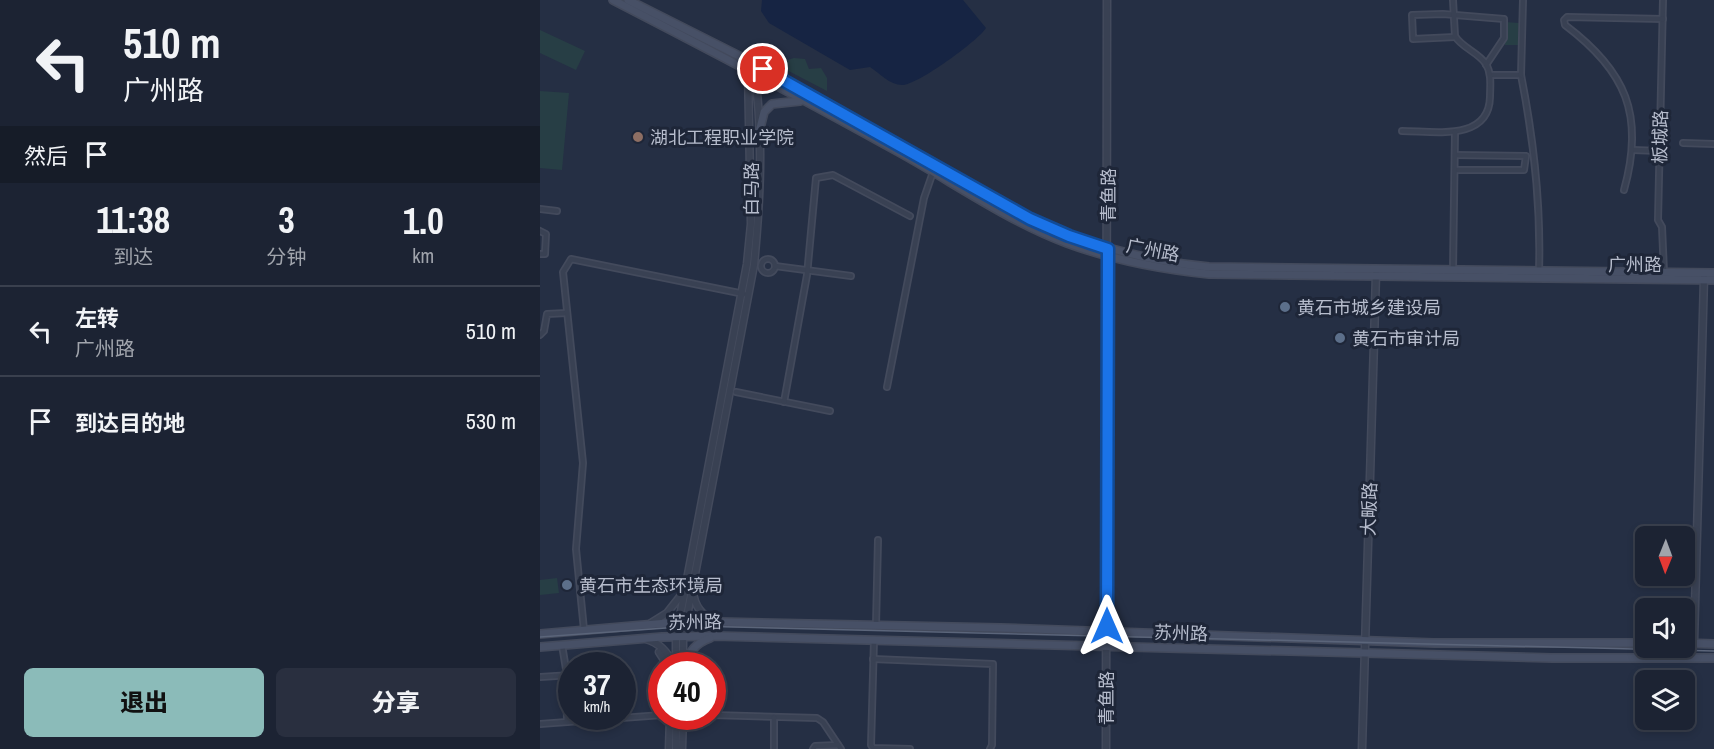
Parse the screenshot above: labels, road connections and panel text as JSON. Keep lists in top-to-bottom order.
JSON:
{
  "streets": {
    "main road": ["广州路", "苏州路"],
    "street": [
      "板城路",
      "白马路",
      "青鱼路",
      "大畈路"
    ]
  },
  "crossings": [
    ["板城路", "广州路"],
    ["白马路", "广州路"],
    ["白马路", "苏州路"],
    ["青鱼路", "广州路"],
    ["青鱼路", "苏州路"],
    ["广州路", "大畈路"],
    ["大畈路", "苏州路"]
  ],
  "places": [
    "湖北工程职业学院",
    "黄石市城乡建设局",
    "黄石市审计局",
    "黄石市生态环境局"
  ],
  "north": "bottom",
  "page": {
    "turn": ["510 m", "广州路"],
    "then": "然后",
    "eta": [
      "11:38",
      "到达",
      "3",
      "分钟",
      "1.0",
      "km"
    ],
    "list": [
      {
        "name": "左转",
        "note": "广州路",
        "value": "510 m"
      },
      {
        "name": "到达目的地",
        "value": "530 m"
      }
    ],
    "speed": "37 km/h",
    "limit": "40",
    "buttons": ["退出", "分享"]
  }
}
